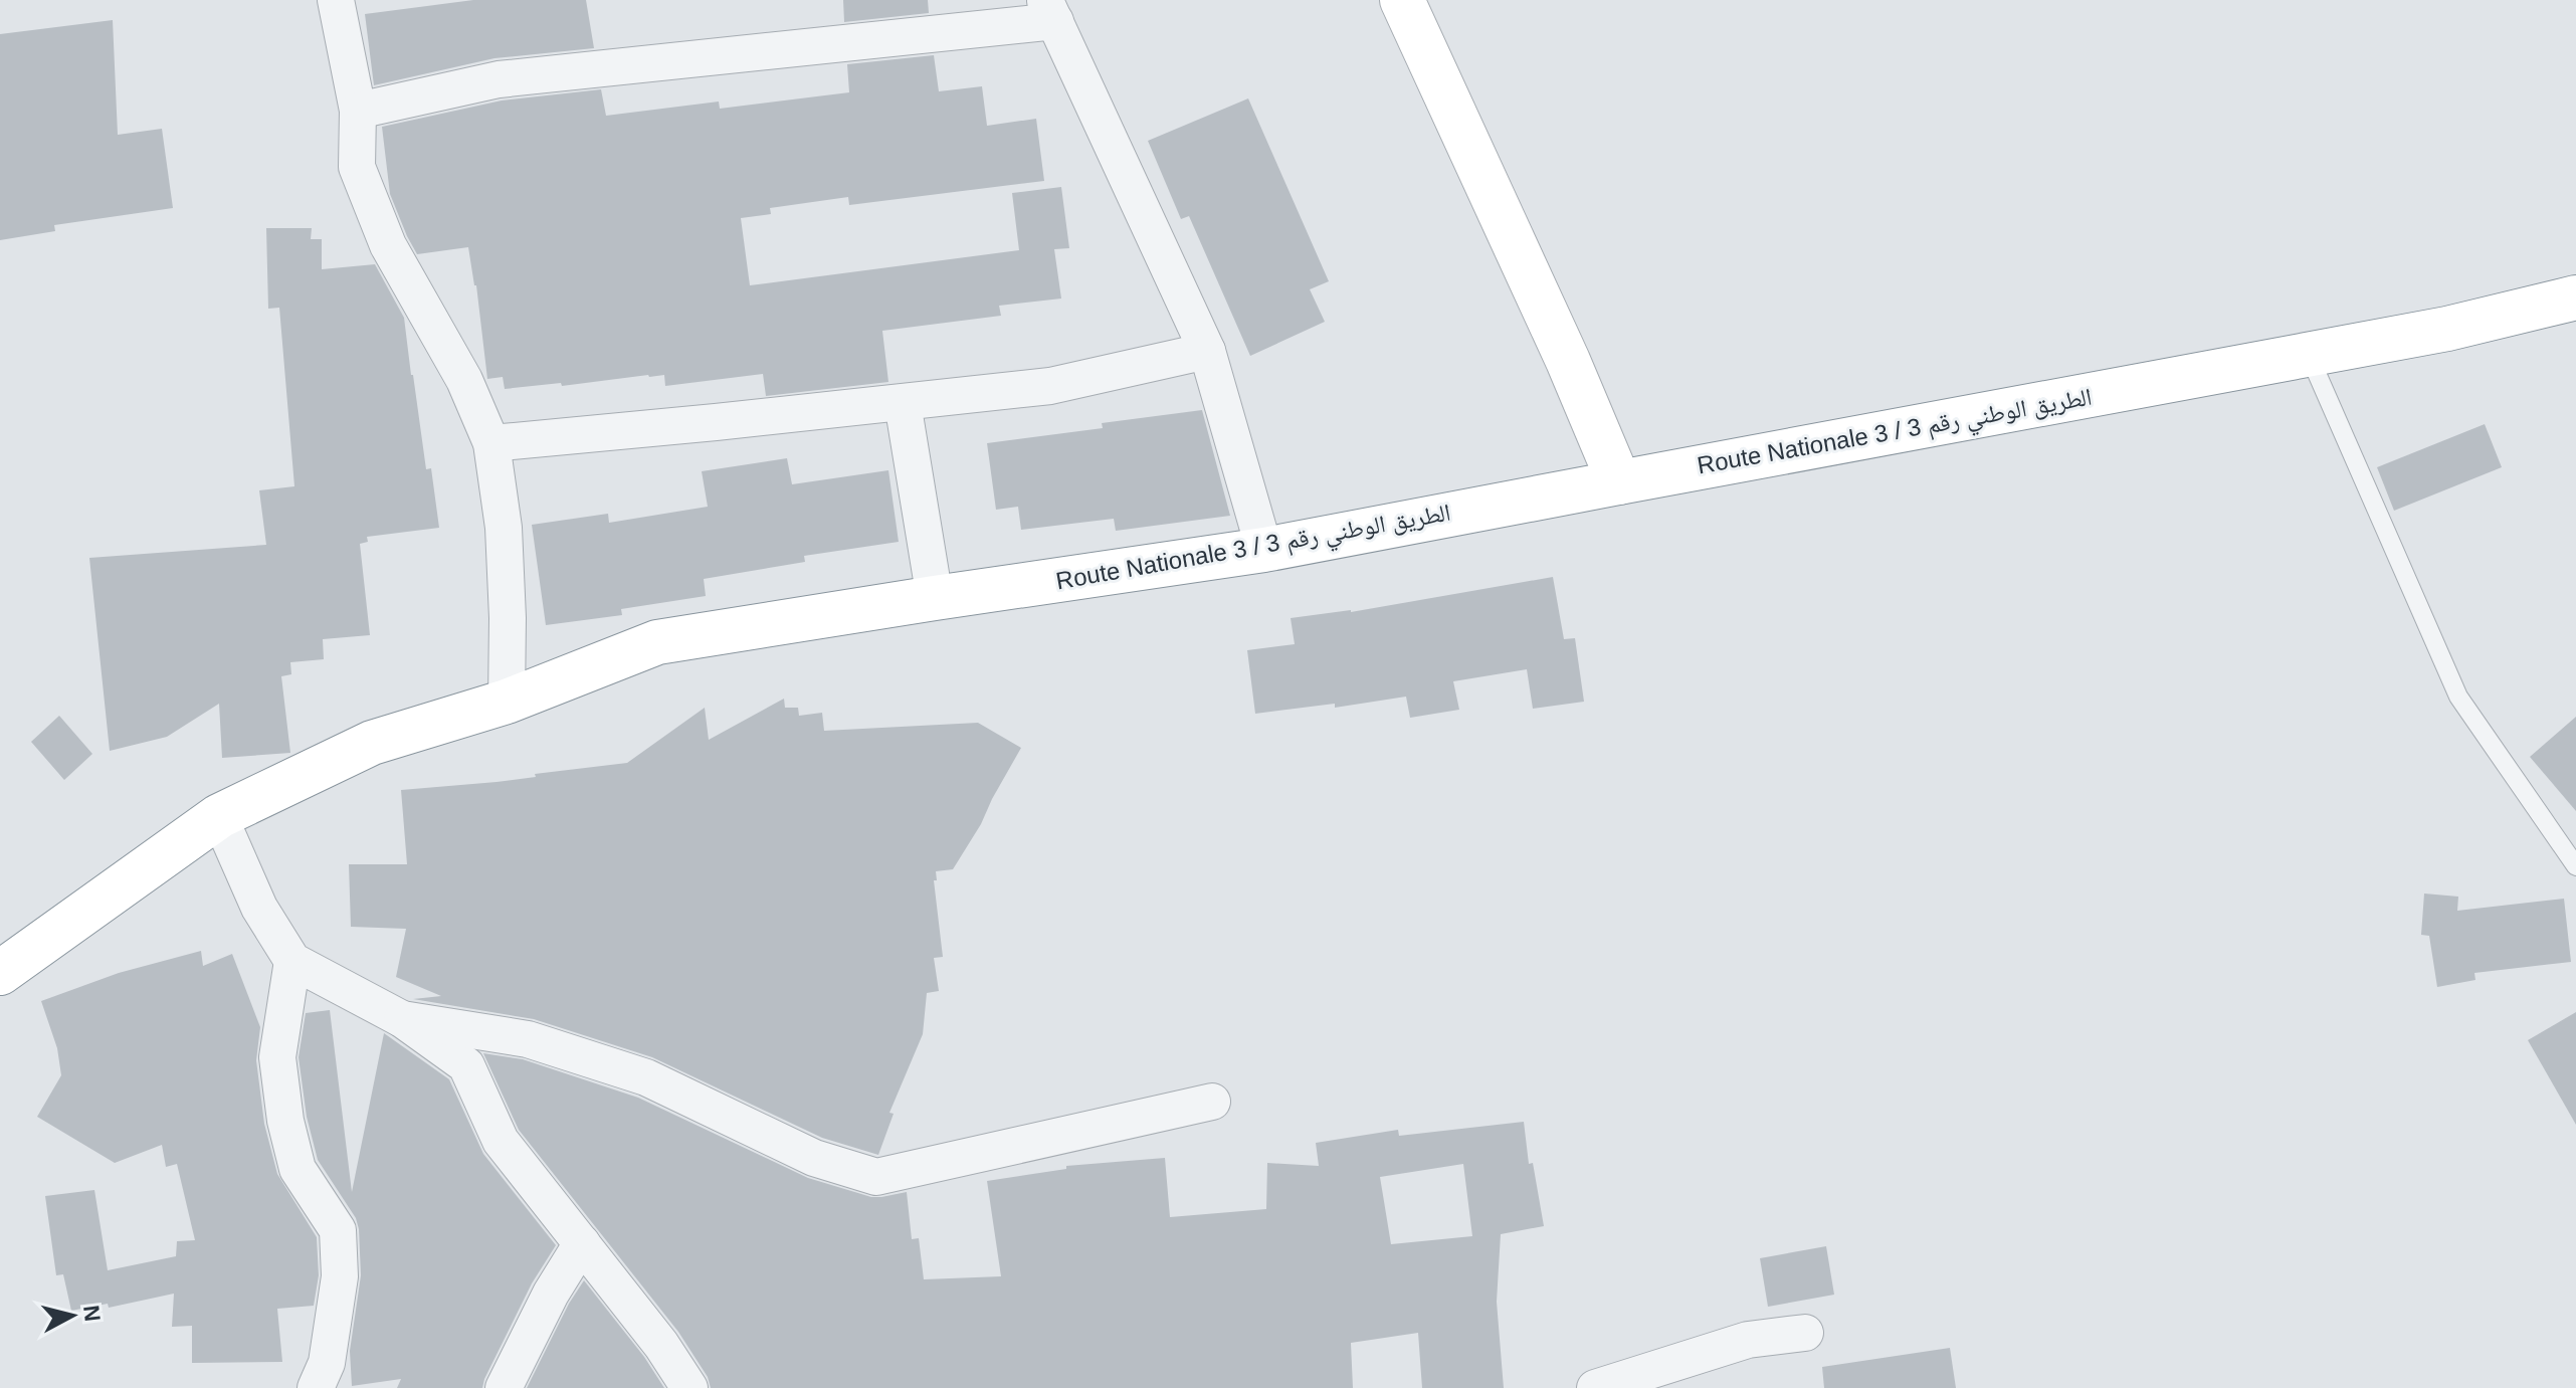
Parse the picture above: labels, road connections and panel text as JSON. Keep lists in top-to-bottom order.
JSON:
{
  "streets": {
    "main road": ["Route Nationale 3 / الطريق الوطني رقم 3"]
  },
  "north": "right"
}
